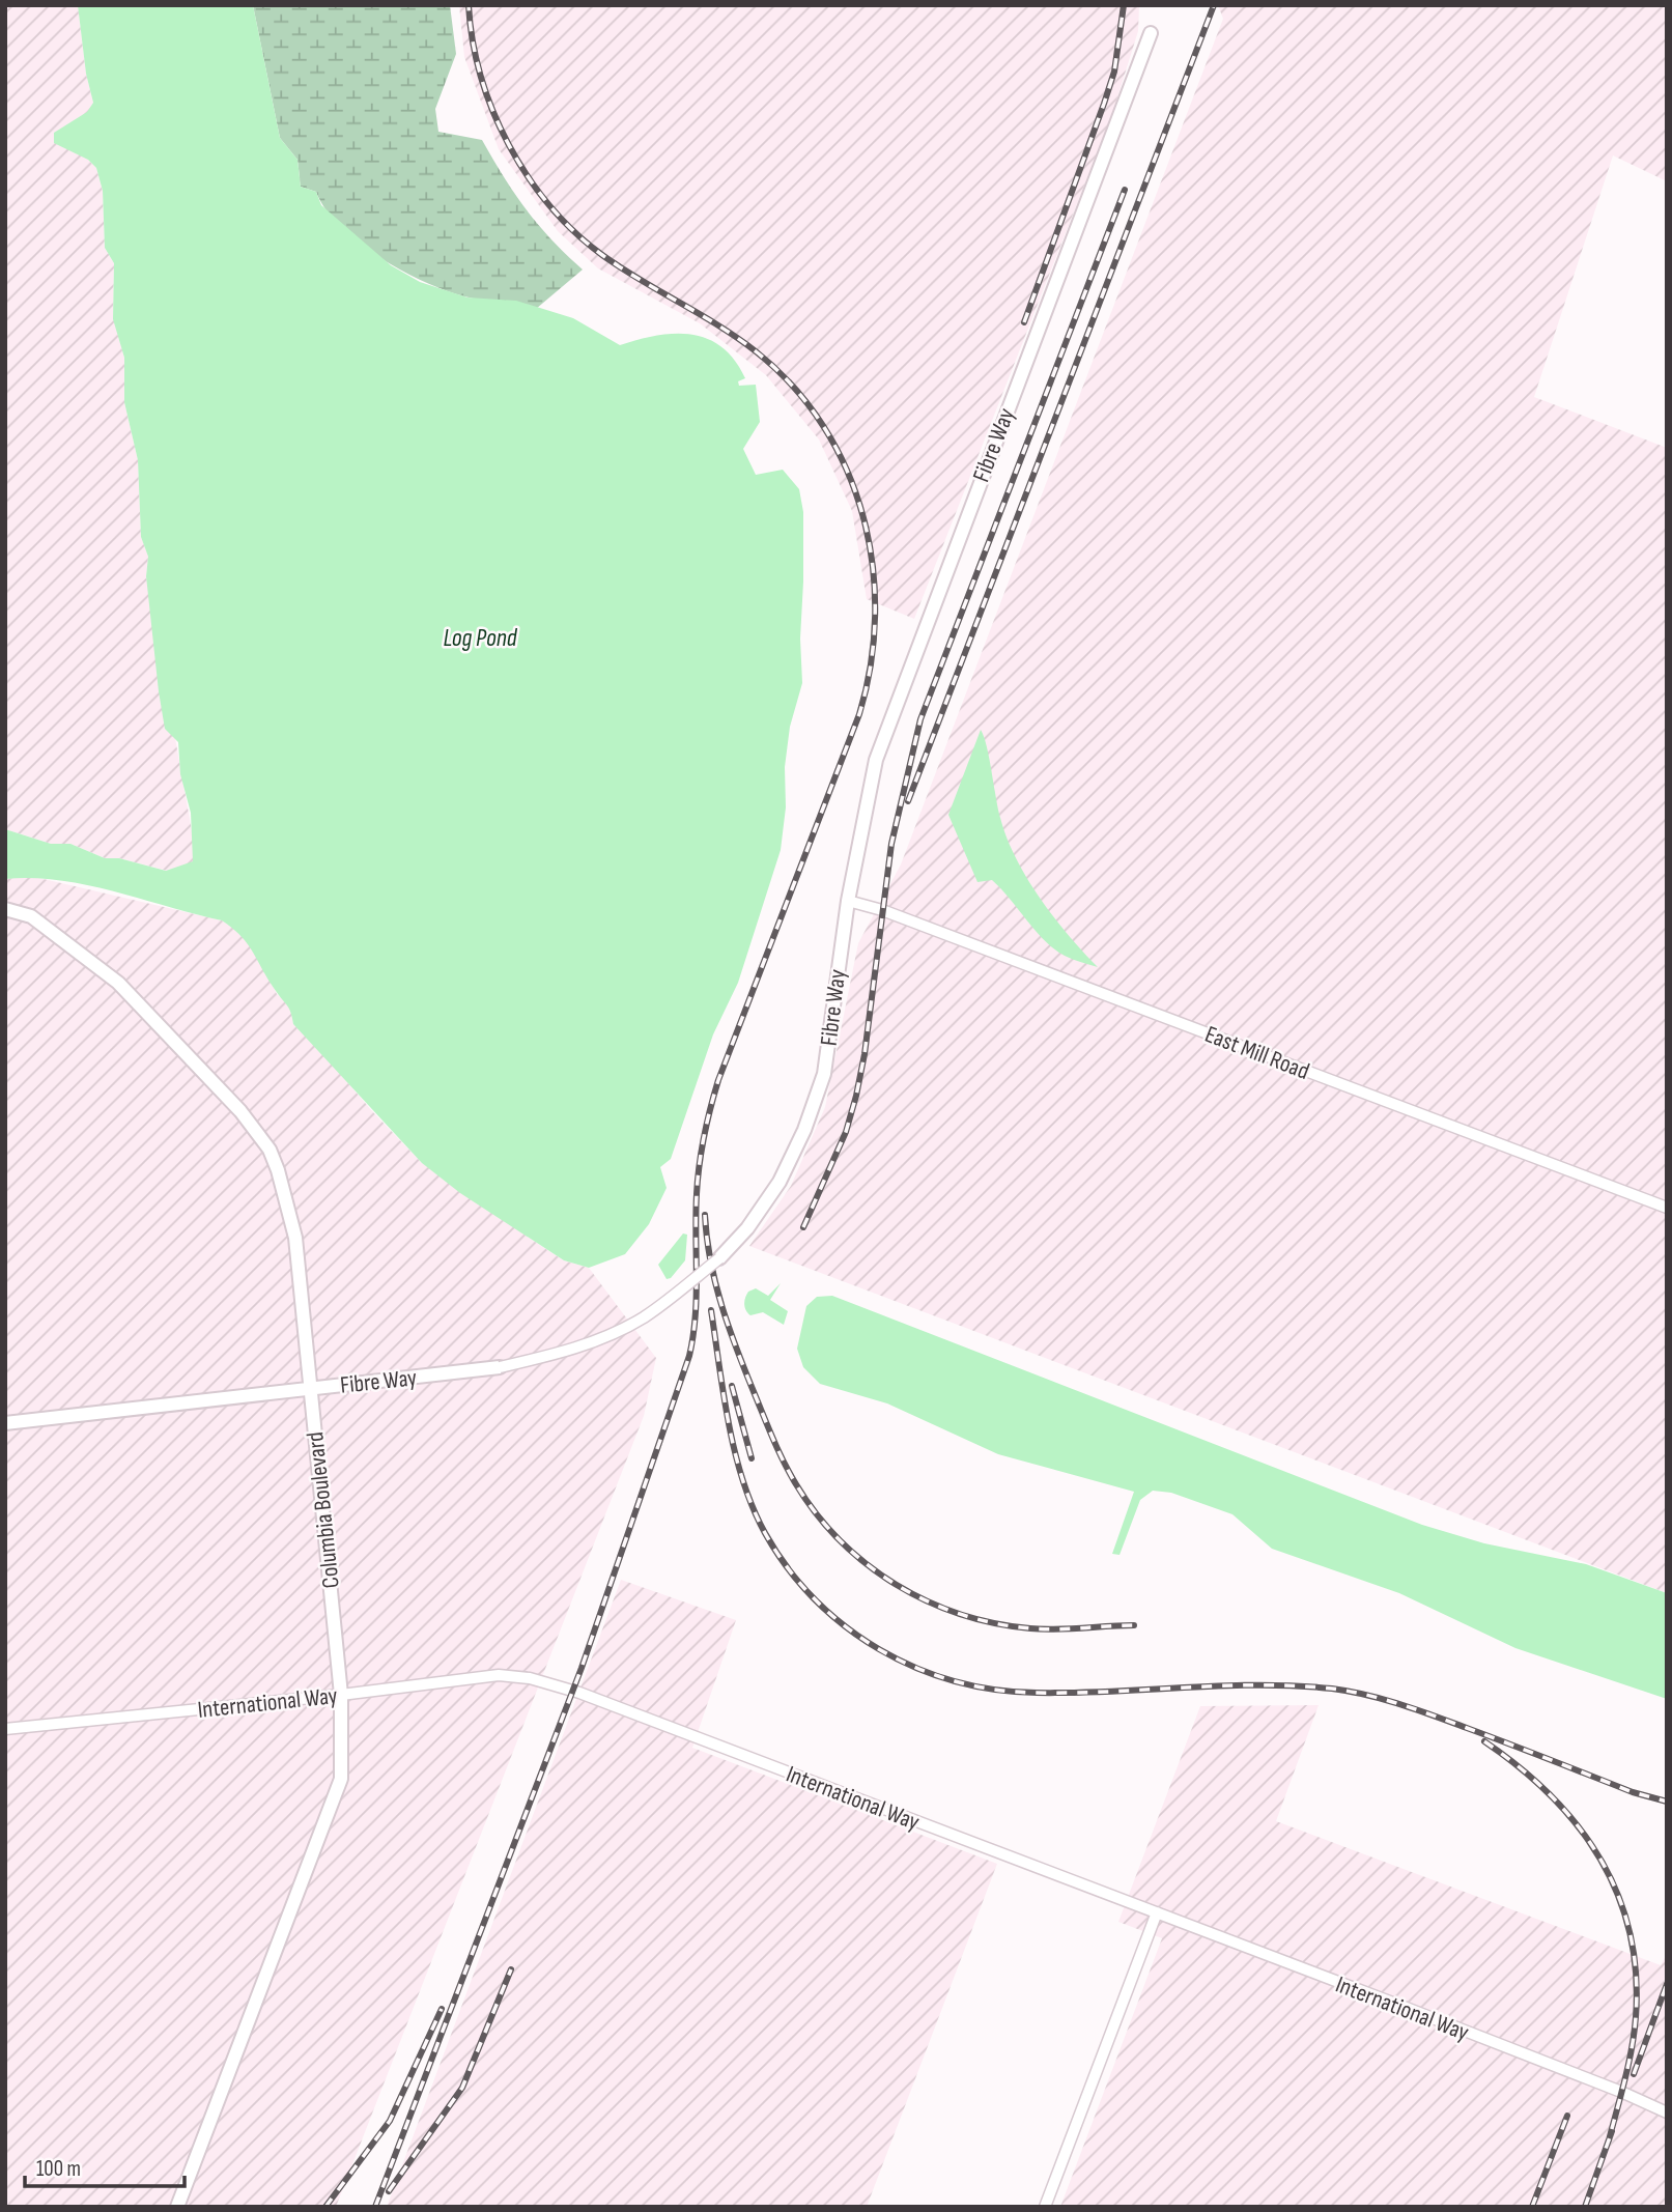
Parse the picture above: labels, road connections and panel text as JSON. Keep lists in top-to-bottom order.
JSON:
{
  "streets": {
    "street": [
      "Fibre Way",
      "East Mill Road",
      "Columbia Boulevard",
      "International Way"
    ]
  },
  "crossings": [
    ["Fibre Way", "East Mill Road"],
    ["Fibre Way", "Columbia Boulevard"],
    ["Columbia Boulevard", "International Way"]
  ],
  "water": ["Log Pond"],
  "scale_bar": "100 m"
}
